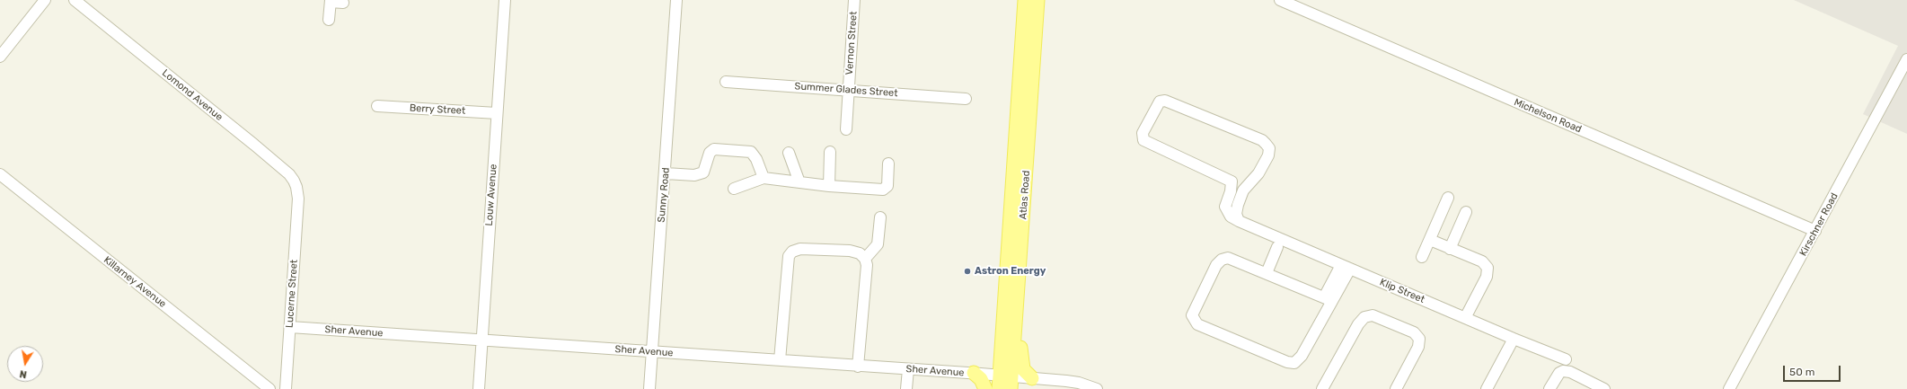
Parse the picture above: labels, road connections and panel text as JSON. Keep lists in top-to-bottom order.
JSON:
{
  "streets": {
    "main road": ["Atlas Road"],
    "street": [
      "Vernon Street",
      "Summer Glades Street",
      "Lomond Avenue",
      "Berry Street",
      "Michelson Road",
      "Louw Avenue",
      "Sunny Road",
      "Kirschner Road",
      "Killarney Avenue",
      "Klip Street",
      "Lucerne Street",
      "Sher Avenue"
    ]
  },
  "crossings": [
    ["Vernon Street", "Summer Glades Street"],
    ["Lomond Avenue", "Lucerne Street"],
    ["Berry Street", "Louw Avenue"],
    ["Michelson Road", "Kirschner Road"],
    ["Louw Avenue", "Sher Avenue"],
    ["Sunny Road", "Sher Avenue"],
    ["Atlas Road", "Sher Avenue"],
    ["Lucerne Street", "Sher Avenue"]
  ],
  "places": ["Astron Energy"],
  "scale_bar": "50 m",
  "north": "bottom"
}
